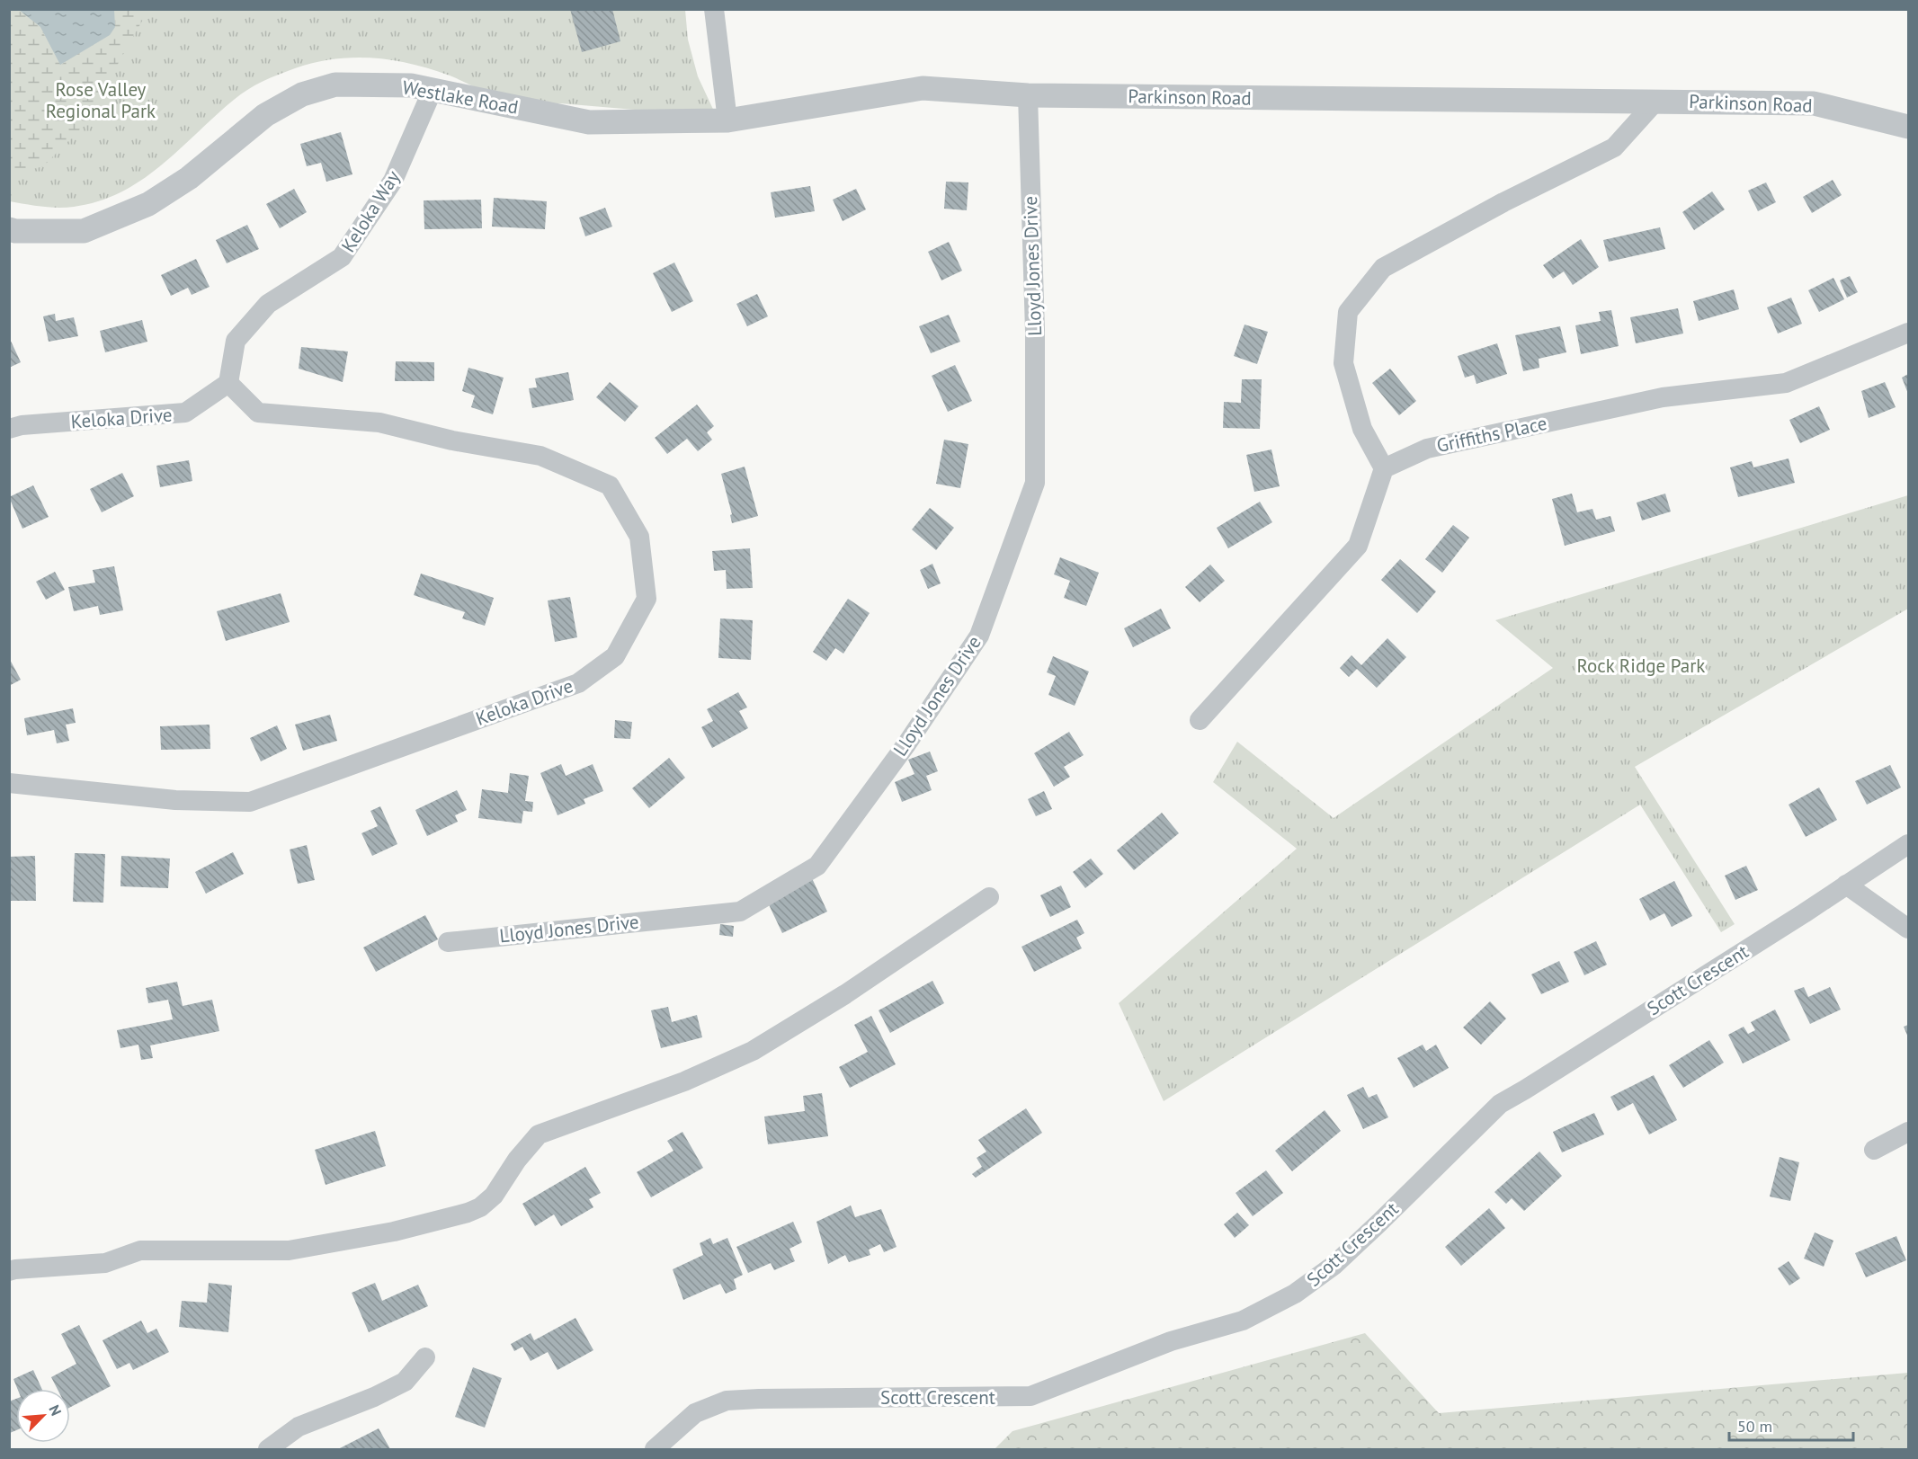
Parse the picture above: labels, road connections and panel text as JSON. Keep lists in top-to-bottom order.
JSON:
{
  "streets": {
    "street": [
      "Westlake Road",
      "Parkinson Road",
      "Keloka Way",
      "Lloyd Jones Drive",
      "Keloka Drive",
      "Griffiths Place",
      "Scott Crescent"
    ]
  },
  "crossings": [
    ["Westlake Road", "Parkinson Road"],
    ["Westlake Road", "Keloka Way"],
    ["Parkinson Road", "Lloyd Jones Drive"],
    ["Keloka Way", "Keloka Drive"]
  ],
  "parks": ["Rose Valley Regional Park", "Rock Ridge Park"],
  "scale_bar": "50 m",
  "north": "top right"
}
